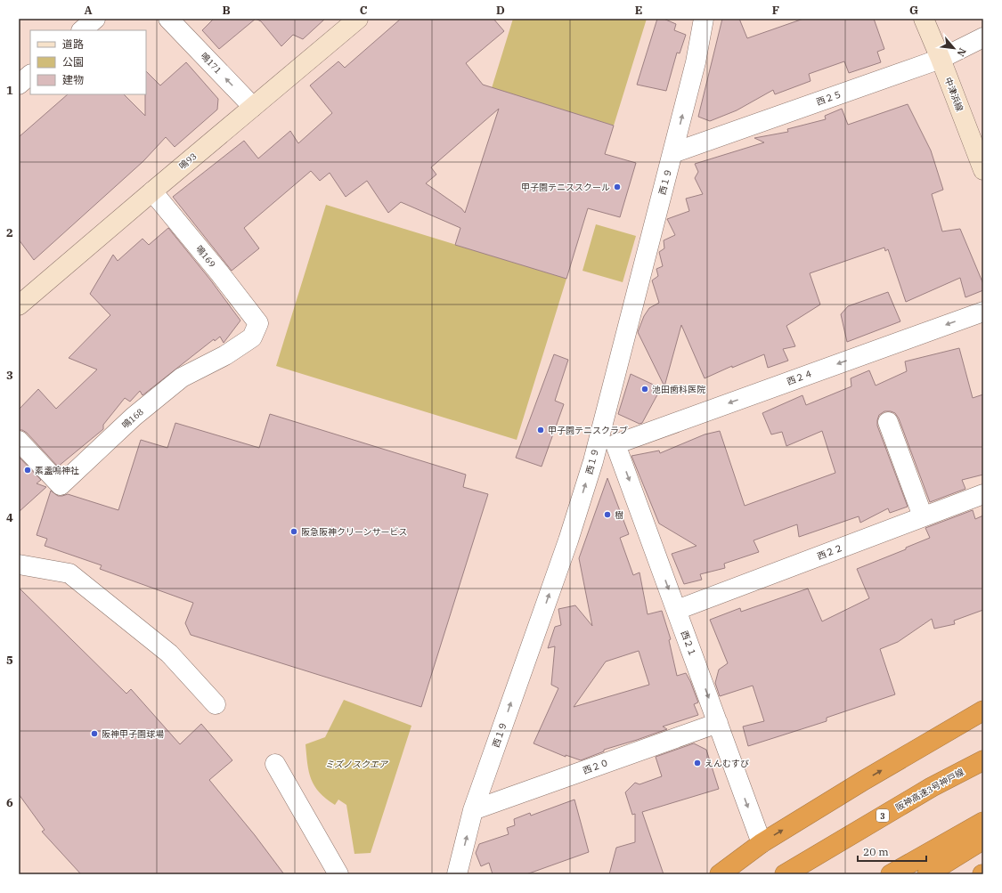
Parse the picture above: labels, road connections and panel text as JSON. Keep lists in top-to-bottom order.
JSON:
{
  "streets": {
    "highway": ["阪神高速3号神戸線", "3"],
    "street": [
      "鳴171",
      "中津浜線",
      "西２５",
      "鳴93",
      "西１９",
      "鳴169",
      "西２４",
      "鳴168",
      "西２２",
      "西２１",
      "西２０"
    ]
  },
  "crossings": [
    ["鳴171", "鳴93"],
    ["中津浜線", "西２５"],
    ["西２５", "西１９"],
    ["鳴93", "鳴169"],
    ["西１９", "西２０"],
    ["鳴169", "鳴168"],
    ["西２４", "西２１"],
    ["西２２", "西２１"],
    ["西２１", "西２０"]
  ],
  "one_way": [
    "鳴171",
    "西１９",
    "西２４",
    "西２１"
  ],
  "parks": ["ミズノスクエア"],
  "places": [
    "甲子園テニススクール",
    "池田歯科医院",
    "甲子園テニスクラブ",
    "素盞嗚神社",
    "樹",
    "阪急阪神クリーンサービス",
    "阪神甲子園球場",
    "えんむすび"
  ],
  "legend": ["道路", "公園", "建物"],
  "scale_bar": "20 m",
  "north": "bottom right",
  "grid": {
    "columns": [
      "A",
      "B",
      "C",
      "D",
      "E",
      "F",
      "G"
    ],
    "rows": [
      "1",
      "2",
      "3",
      "4",
      "5",
      "6"
    ]
  }
}
